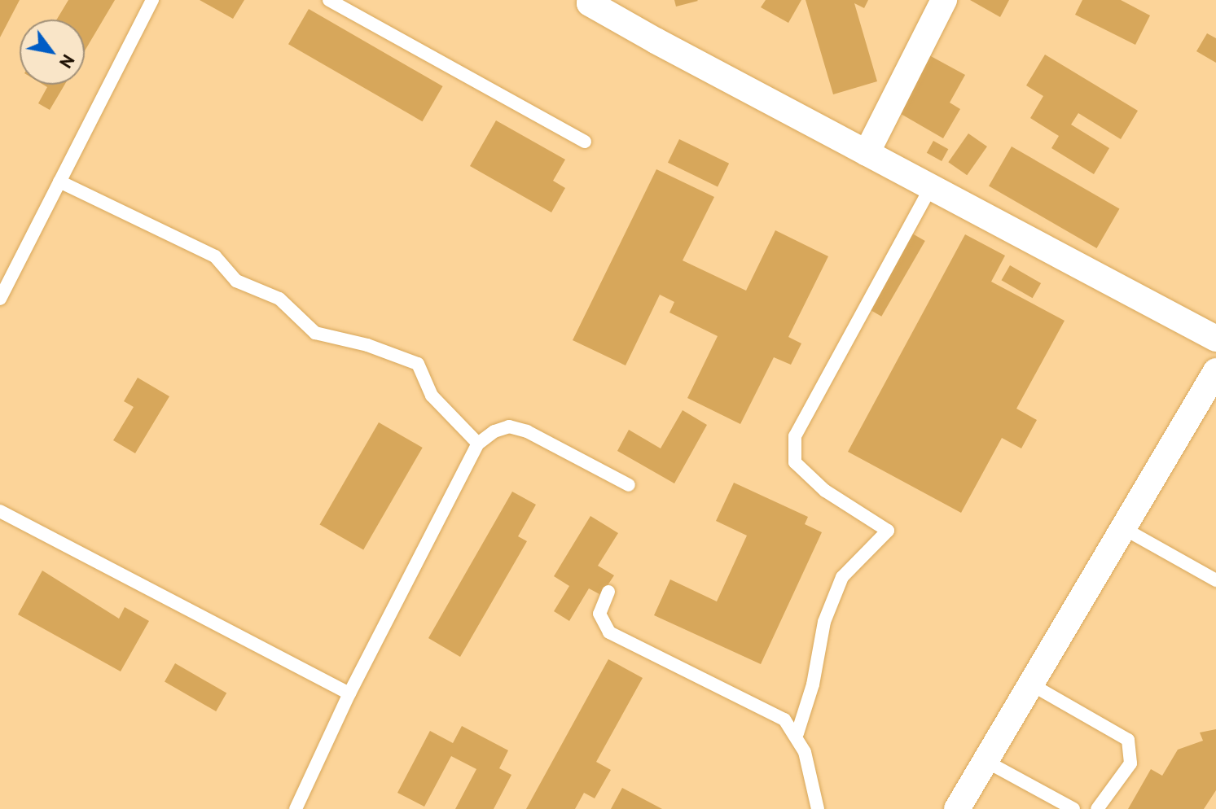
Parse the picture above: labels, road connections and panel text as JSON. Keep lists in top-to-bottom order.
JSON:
{
  "north": "bottom right"
}
